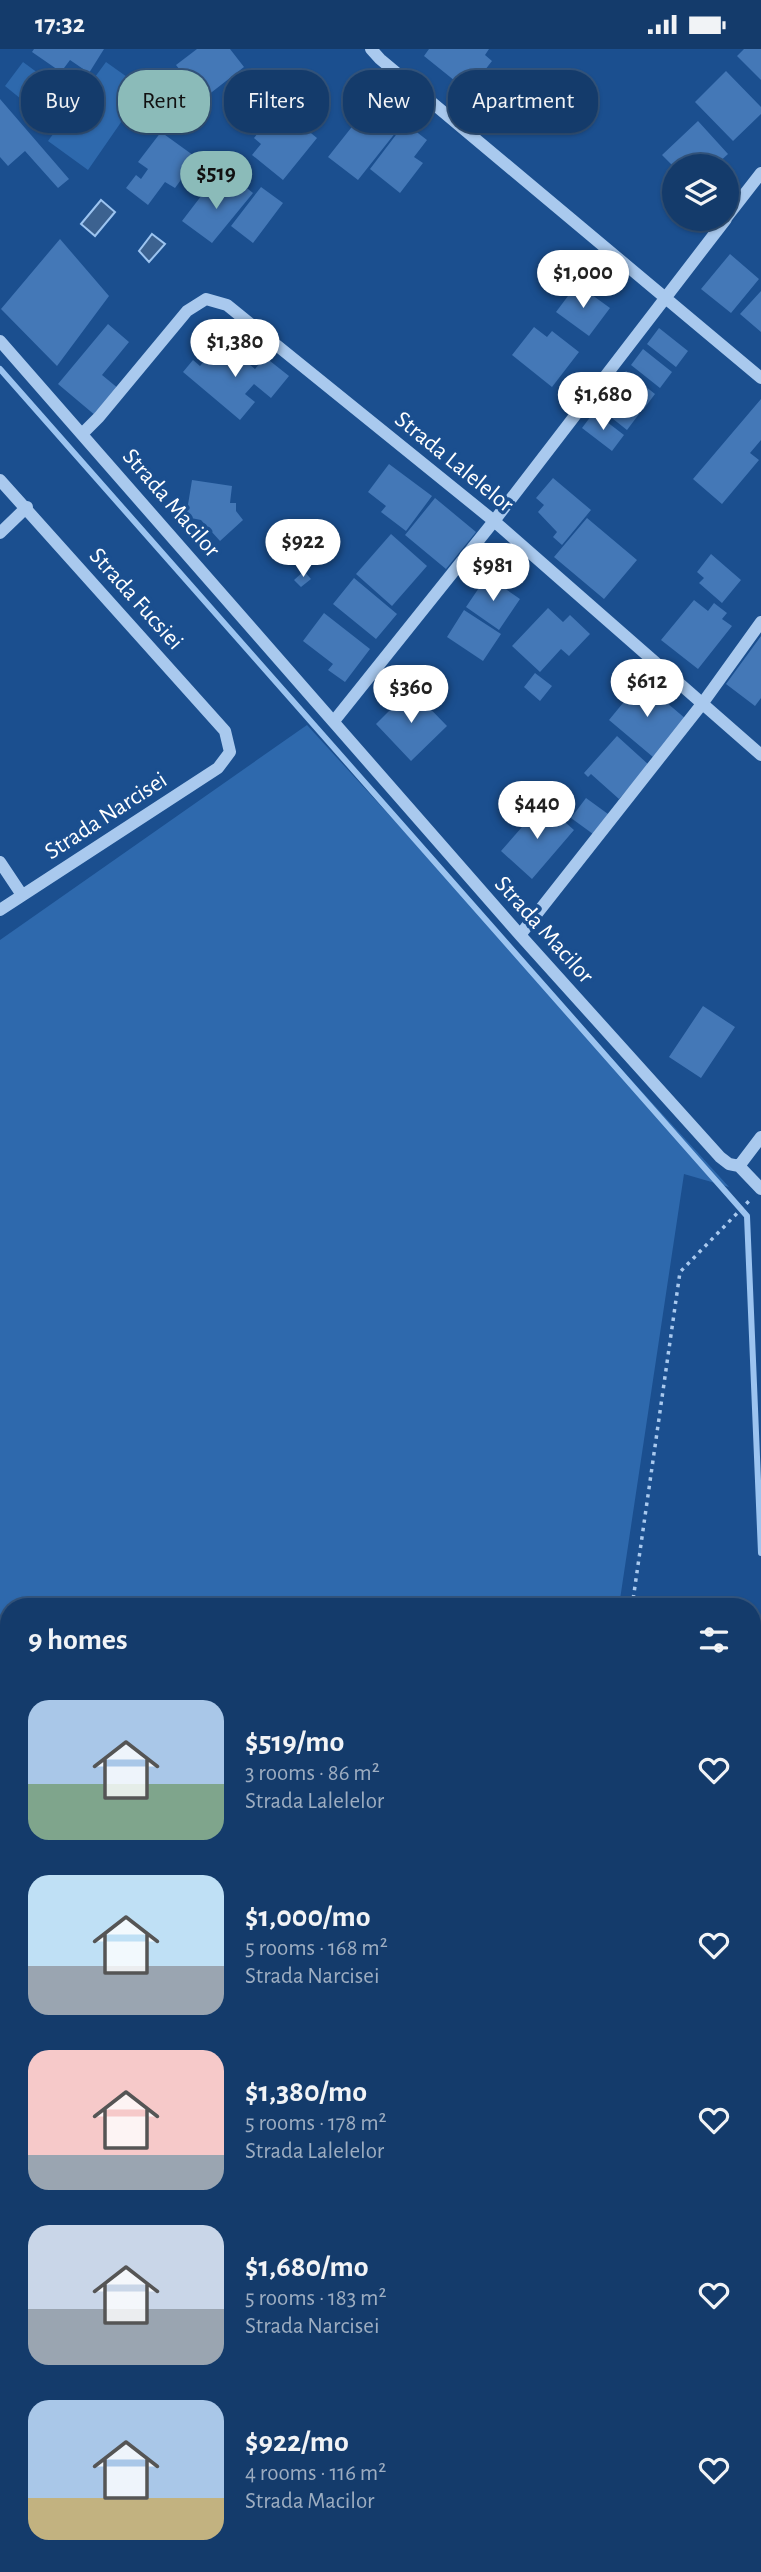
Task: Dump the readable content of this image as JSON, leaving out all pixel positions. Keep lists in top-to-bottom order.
{
  "streets": {
    "street": [
      "Strada Lalelelor",
      "Strada Macilor",
      "Strada Fucsiei",
      "Strada Narcisei"
    ]
  },
  "crossings": [
    ["Strada Lalelelor", "Strada Macilor"],
    ["Strada Fucsiei", "Strada Narcisei"]
  ],
  "page": {
    "status": "17:32",
    "chip": [
      "Buy",
      "Rent",
      "Filters",
      "New",
      "Apartment"
    ],
    "price": [
      "$519",
      "$1,000",
      "$1,380",
      "$1,680",
      "$922",
      "$981",
      "$612",
      "$360",
      "$440"
    ],
    "heading": "9 homes",
    "list": [
      {
        "name": "$519/mo",
        "note": "3 rooms · 86 m² · Strada Lalelelor"
      },
      {
        "name": "$1,000/mo",
        "note": "5 rooms · 168 m² · Strada Narcisei"
      },
      {
        "name": "$1,380/mo",
        "note": "5 rooms · 178 m² · Strada Lalelelor"
      },
      {
        "name": "$1,680/mo",
        "note": "5 rooms · 183 m² · Strada Narcisei"
      },
      {
        "name": "$922/mo",
        "note": "4 rooms · 116 m² · Strada Macilor"
      }
    ]
  }
}
